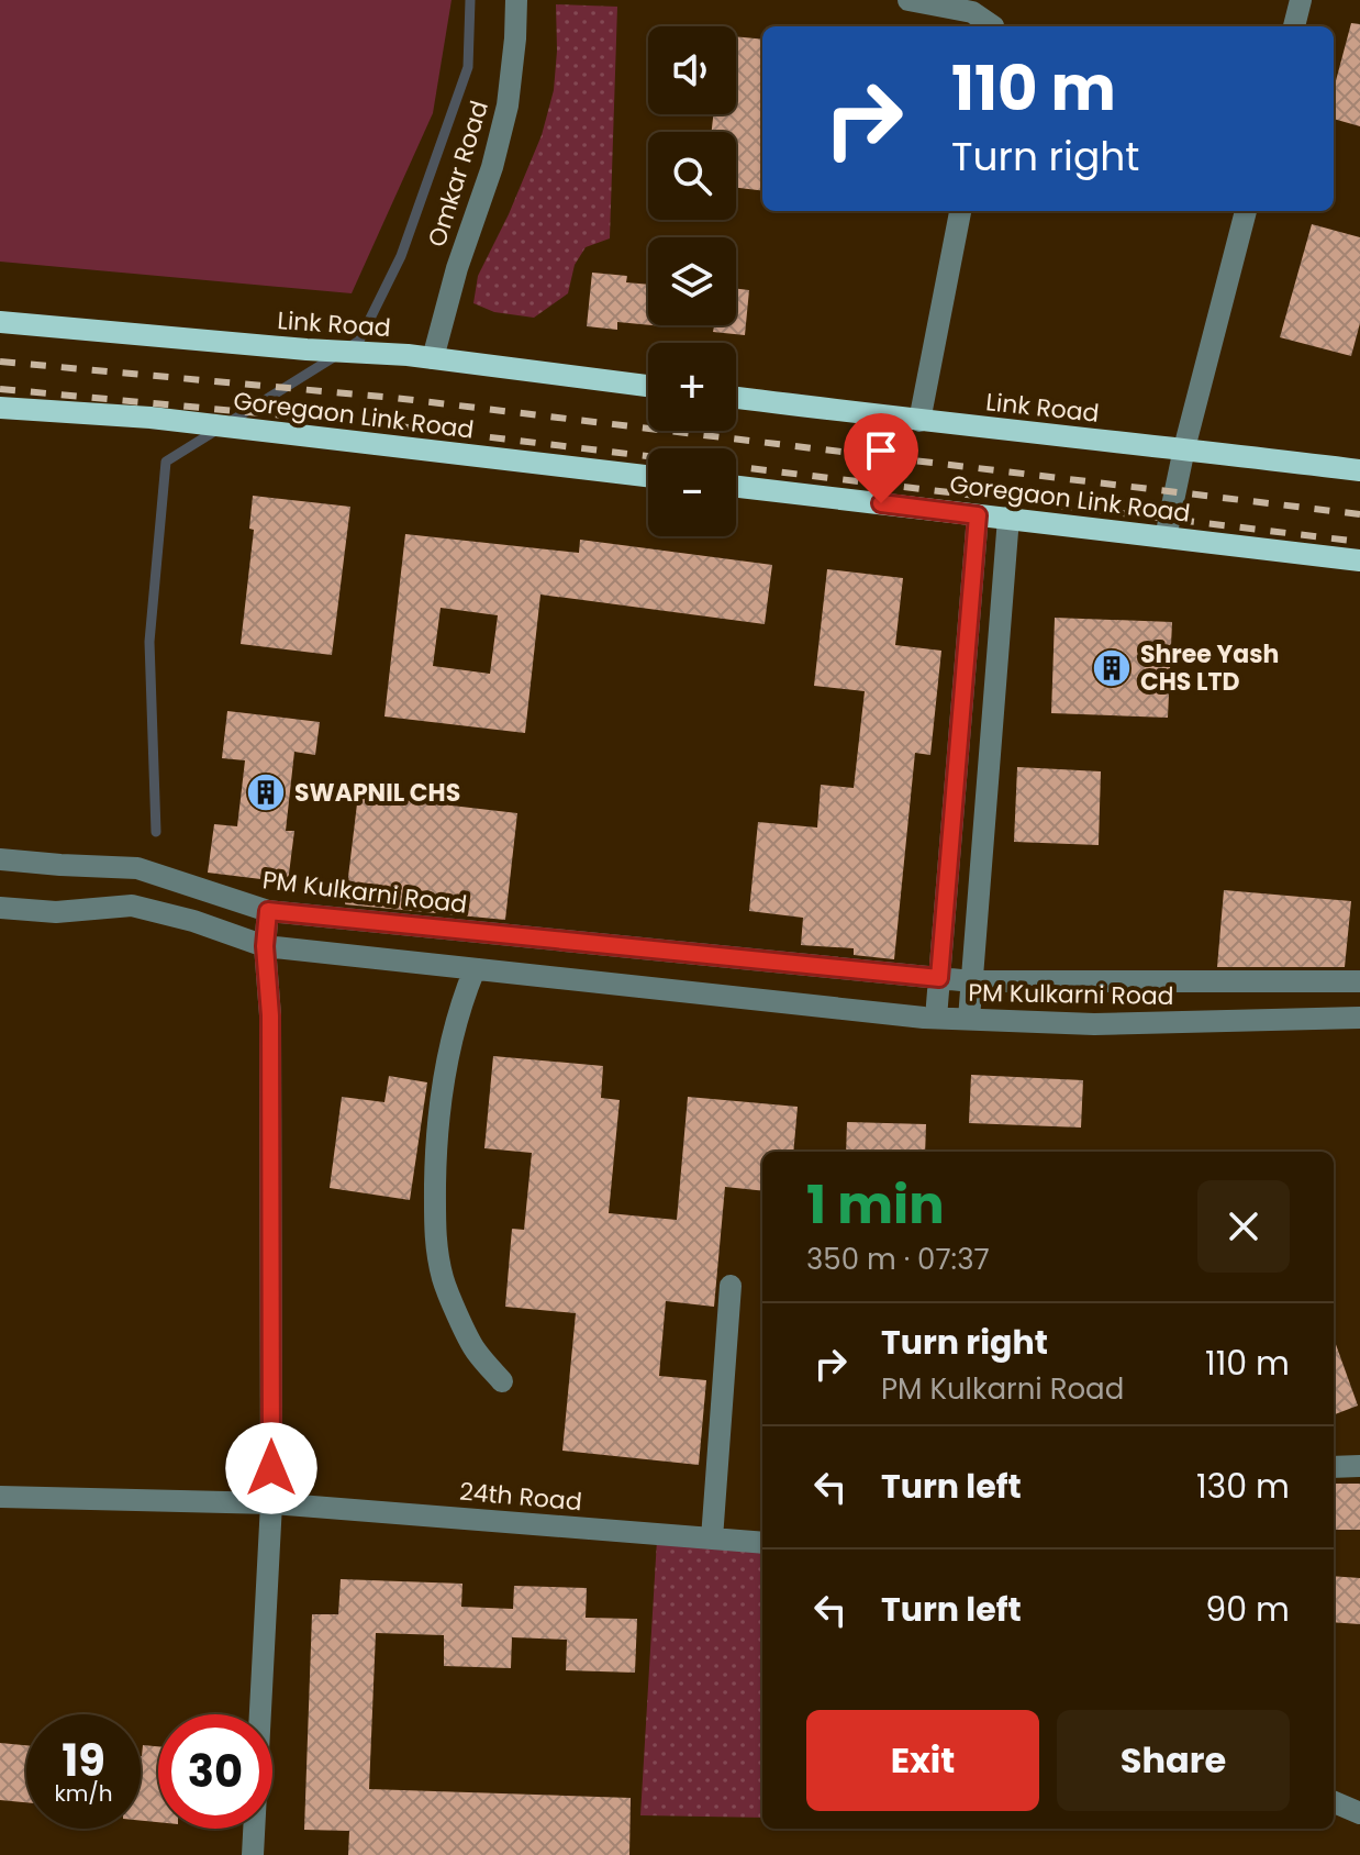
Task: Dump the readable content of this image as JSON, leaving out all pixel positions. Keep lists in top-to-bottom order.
{
  "streets": {
    "main road": ["Link Road", "Goregaon Link Road"],
    "street": ["Omkar Road", "PM Kulkarni Road", "24th Road"]
  },
  "crossings": [
    ["Omkar Road", "Link Road"]
  ],
  "places": {
    "building": ["Shree Yash CHS LTD", "SWAPNIL CHS"]
  },
  "page": {
    "map_buttons": ["+", "−"],
    "turn": ["110 m", "Turn right"],
    "heading": ["1 min", "350 m · 07:37"],
    "list": [
      {
        "name": "Turn right",
        "note": "PM Kulkarni Road",
        "value": "110 m"
      },
      {
        "name": "Turn left",
        "value": "130 m"
      },
      {
        "name": "Turn left",
        "value": "90 m"
      }
    ],
    "buttons": ["Exit", "Share"],
    "speed": "19 km/h",
    "limit": "30"
  }
}
